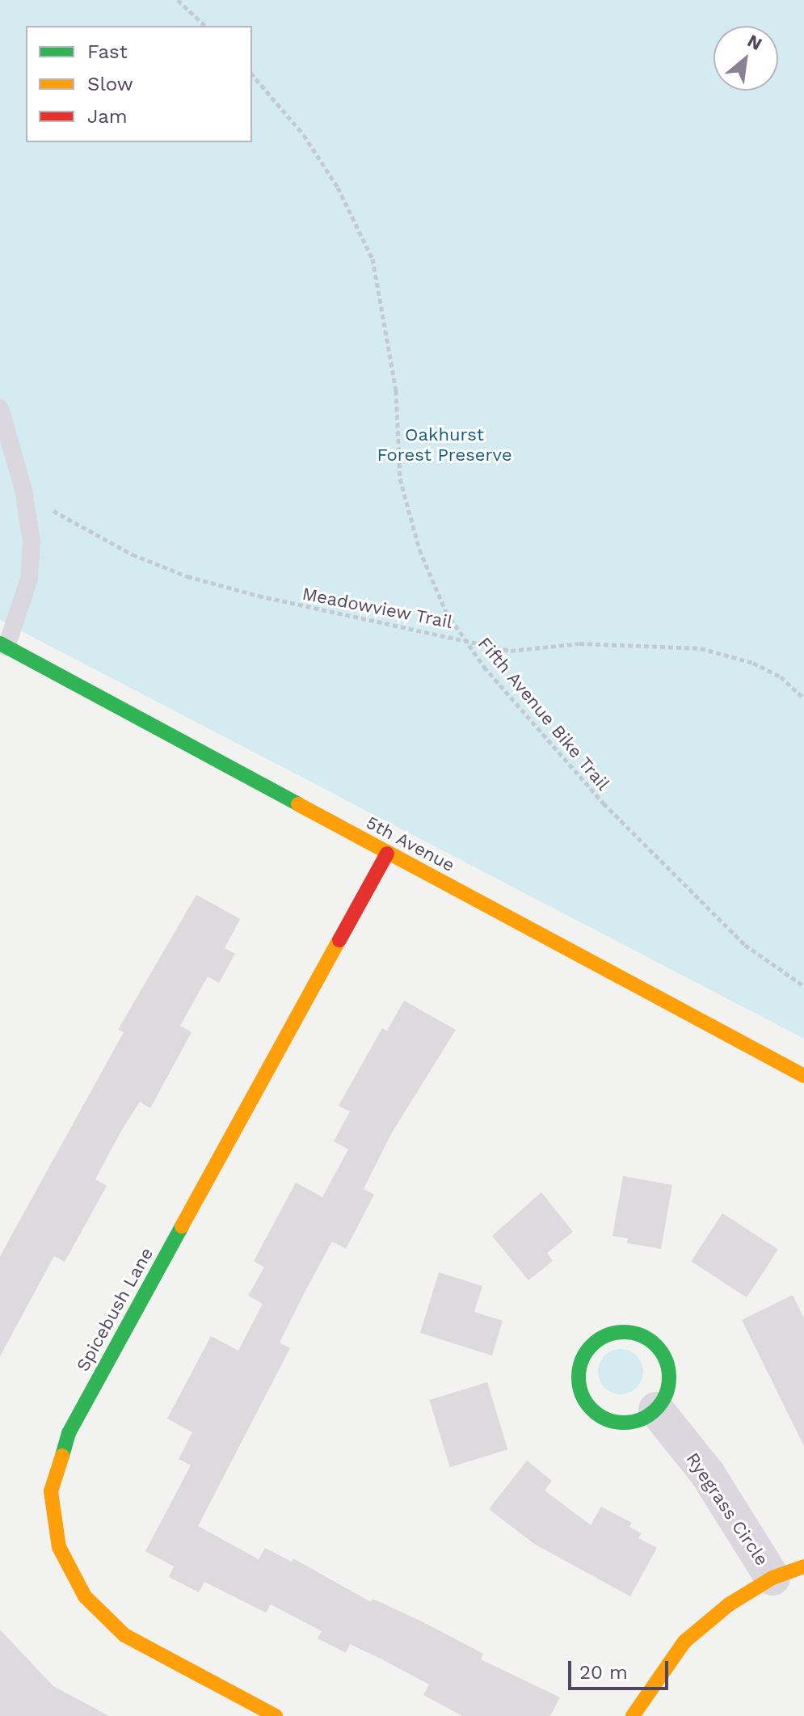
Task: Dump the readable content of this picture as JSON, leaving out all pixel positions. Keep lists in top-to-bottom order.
{
  "streets": {
    "street": ["5th Avenue", "Spicebush Lane", "Ryegrass Circle"],
    "path": ["Meadowview Trail", "Fifth Avenue Bike Trail"]
  },
  "crossings": [
    ["Meadowview Trail", "Fifth Avenue Bike Trail"],
    ["5th Avenue", "Spicebush Lane"]
  ],
  "parks": ["Oakhurst Forest Preserve"],
  "legend": ["Fast", "Slow", "Jam"],
  "scale_bar": "20 m",
  "north": "top right"
}
